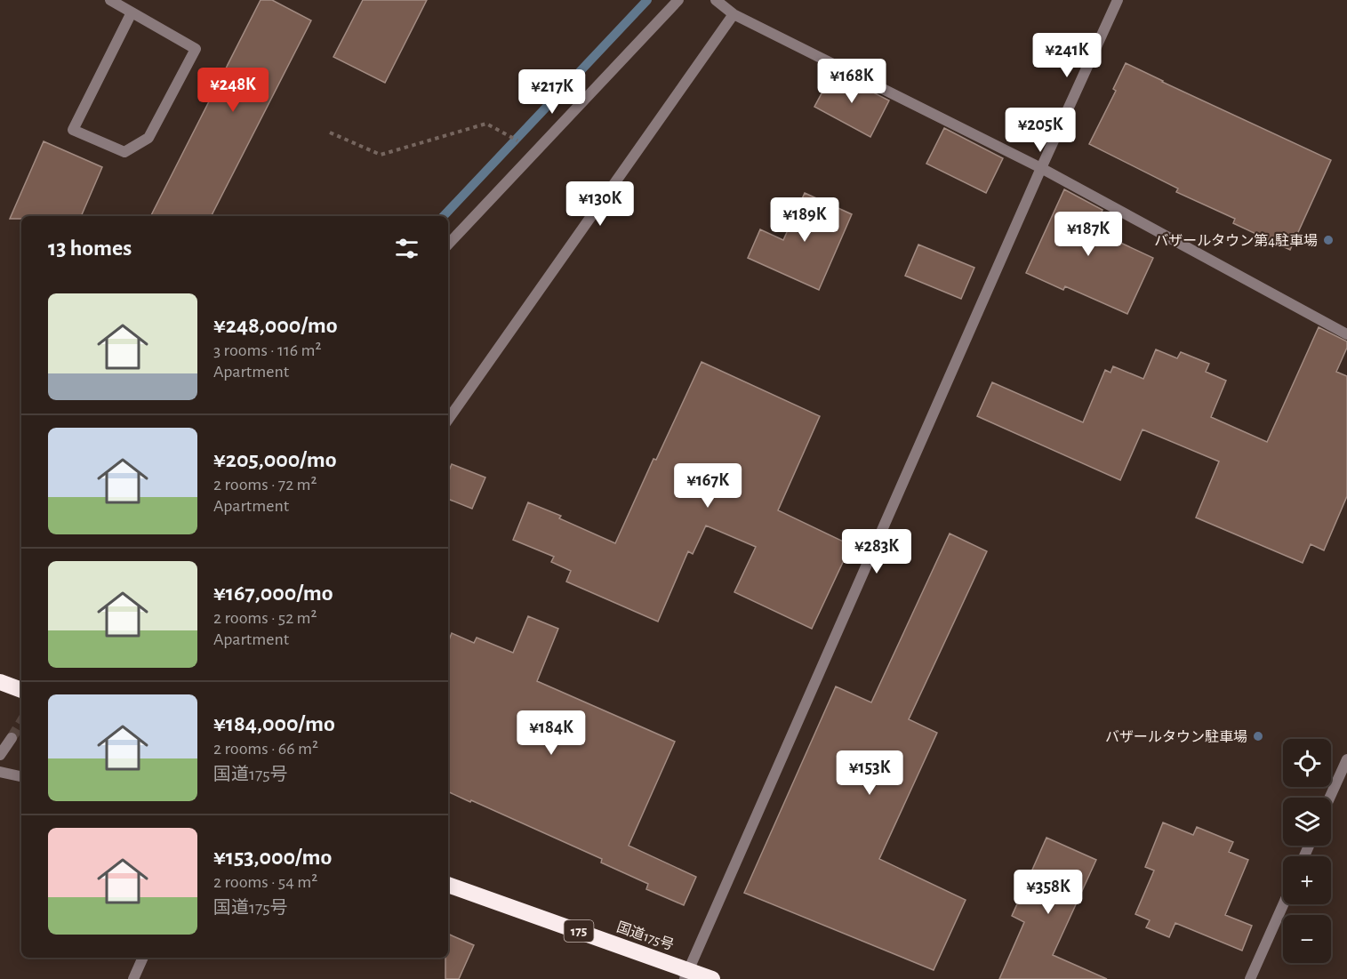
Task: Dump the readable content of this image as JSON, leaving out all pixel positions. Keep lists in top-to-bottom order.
{
  "streets": {
    "highway": ["175", "国道175号"]
  },
  "places": ["バザールタウン第4駐車場", "バザールタウン駐車場"],
  "page": {
    "price": [
      "¥241K",
      "¥168K",
      "¥248K",
      "¥217K",
      "¥205K",
      "¥130K",
      "¥189K",
      "¥187K",
      "¥167K",
      "¥283K",
      "¥184K",
      "¥153K",
      "¥358K"
    ],
    "heading": "13 homes",
    "list": [
      {
        "name": "¥248,000/mo",
        "note": "3 rooms · 116 m² · Apartment"
      },
      {
        "name": "¥205,000/mo",
        "note": "2 rooms · 72 m² · Apartment"
      },
      {
        "name": "¥167,000/mo",
        "note": "2 rooms · 52 m² · Apartment"
      },
      {
        "name": "¥184,000/mo",
        "note": "2 rooms · 66 m² · 国道175号"
      },
      {
        "name": "¥153,000/mo",
        "note": "2 rooms · 54 m² · 国道175号"
      }
    ],
    "map_buttons": ["+", "−"]
  }
}
